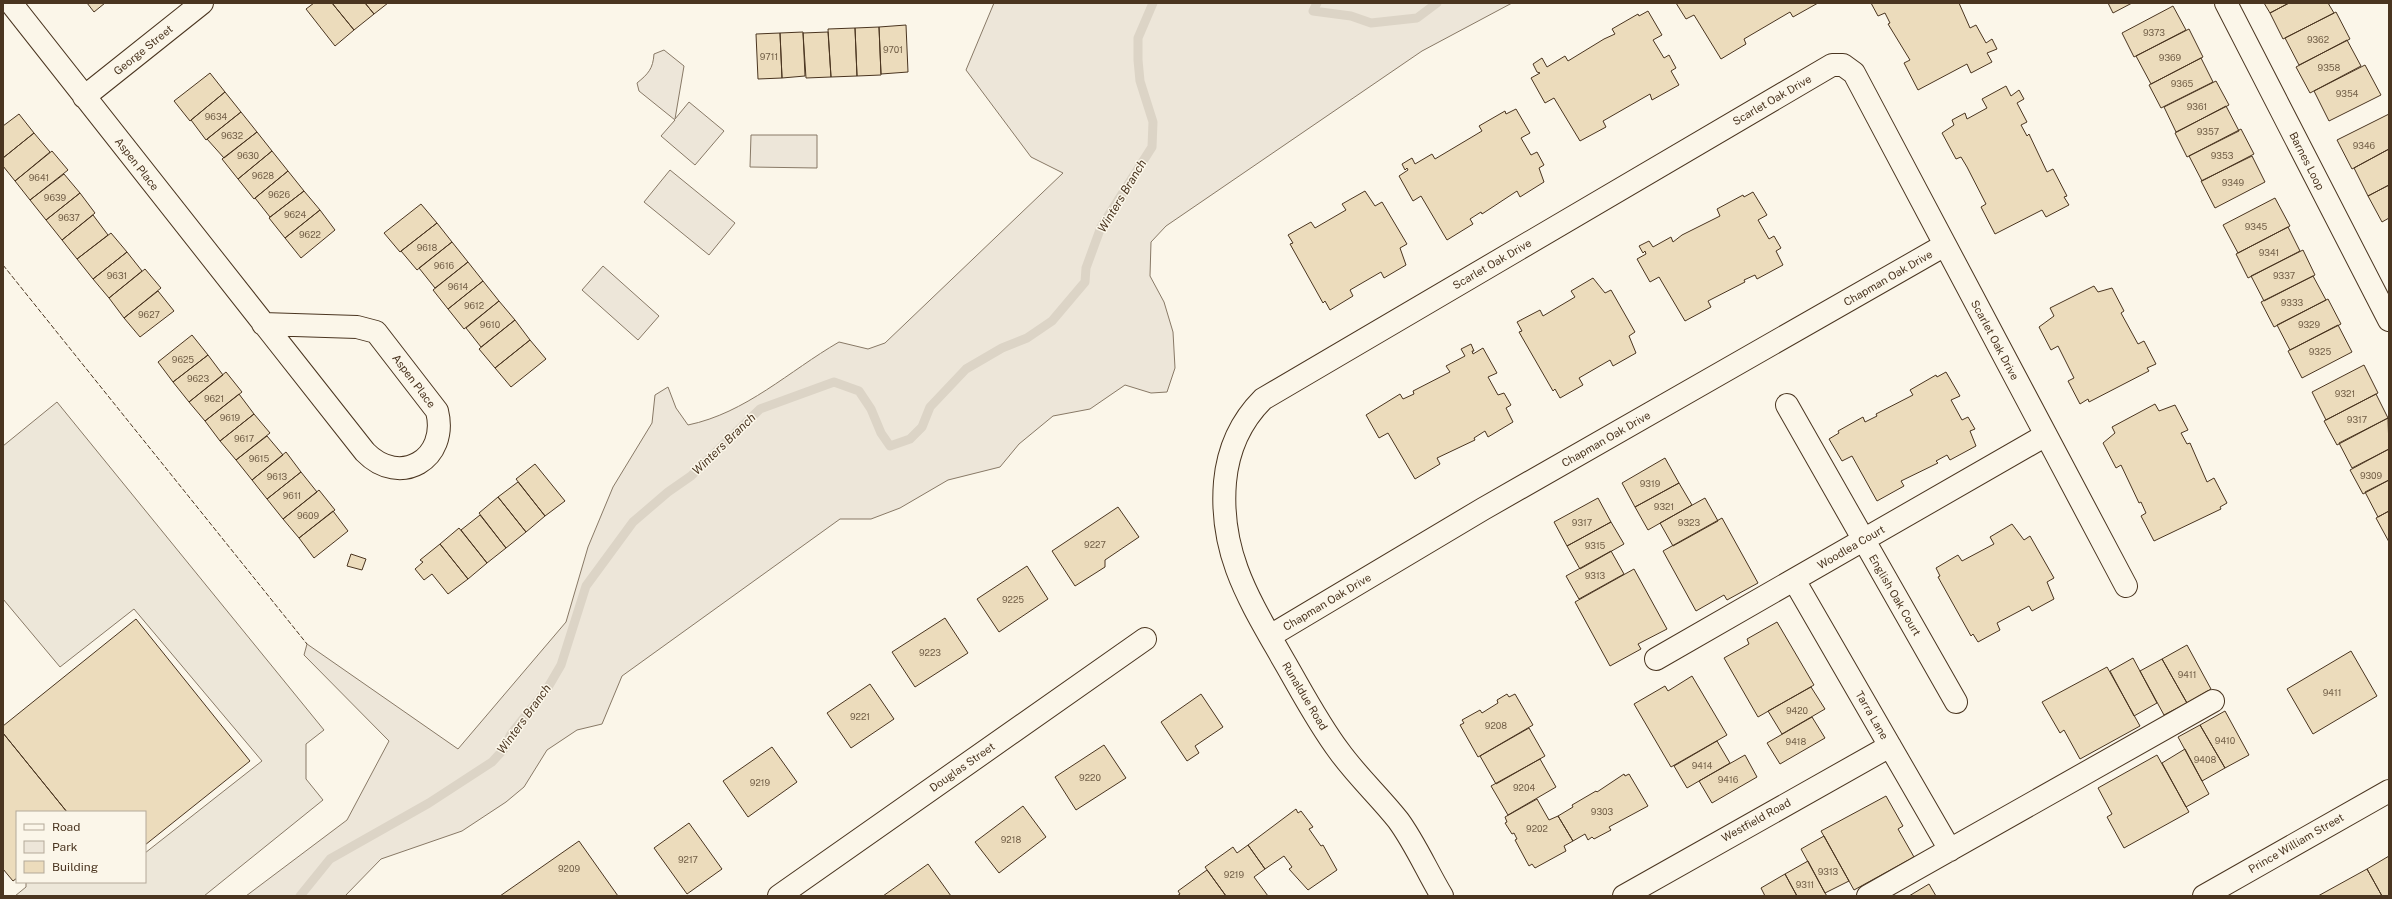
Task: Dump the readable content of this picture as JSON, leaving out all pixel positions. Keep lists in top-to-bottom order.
{
  "streets": {
    "street": [
      "George Street",
      "Scarlet Oak Drive",
      "Barnes Loop",
      "Aspen Place",
      "Chapman Oak Drive",
      "Woodlea Court",
      "English Oak Court",
      "Runaldue Road",
      "Tarra Lane",
      "Douglas Street",
      "Westfield Road",
      "Prince William Street"
    ]
  },
  "crossings": [
    ["George Street", "Aspen Place"],
    ["Scarlet Oak Drive", "Chapman Oak Drive"],
    ["Scarlet Oak Drive", "Woodlea Court"],
    ["Scarlet Oak Drive", "Runaldue Road"],
    ["Chapman Oak Drive", "Runaldue Road"],
    ["Woodlea Court", "English Oak Court"],
    ["Woodlea Court", "Tarra Lane"],
    ["Tarra Lane", "Westfield Road"]
  ],
  "water": ["Winters Branch"],
  "house_numbers": [
    "9373",
    "9362",
    "9701",
    "9711",
    "9369",
    "9358",
    "9365",
    "9354",
    "9361",
    "9634",
    "9357",
    "9632",
    "9346",
    "9630",
    "9353",
    "9628",
    "9641",
    "9349",
    "9626",
    "9639",
    "9624",
    "9637",
    "9345",
    "9622",
    "9618",
    "9341",
    "9616",
    "9631",
    "9337",
    "9614",
    "9333",
    "9612",
    "9627",
    "9610",
    "9329",
    "9325",
    "9625",
    "9623",
    "9321",
    "9621",
    "9619",
    "9317",
    "9617",
    "9615",
    "9309",
    "9613",
    "9319",
    "9611",
    "9321",
    "9609",
    "9317",
    "9323",
    "9227",
    "9315",
    "9313",
    "9225",
    "9223",
    "9411",
    "9411",
    "9420",
    "9221",
    "9208",
    "9410",
    "9418",
    "9408",
    "9414",
    "9220",
    "9416",
    "9219",
    "9204",
    "9303",
    "9202",
    "9218",
    "9217",
    "9209",
    "9313",
    "9219",
    "9311"
  ],
  "legend": ["Road", "Park", "Building"]
}
